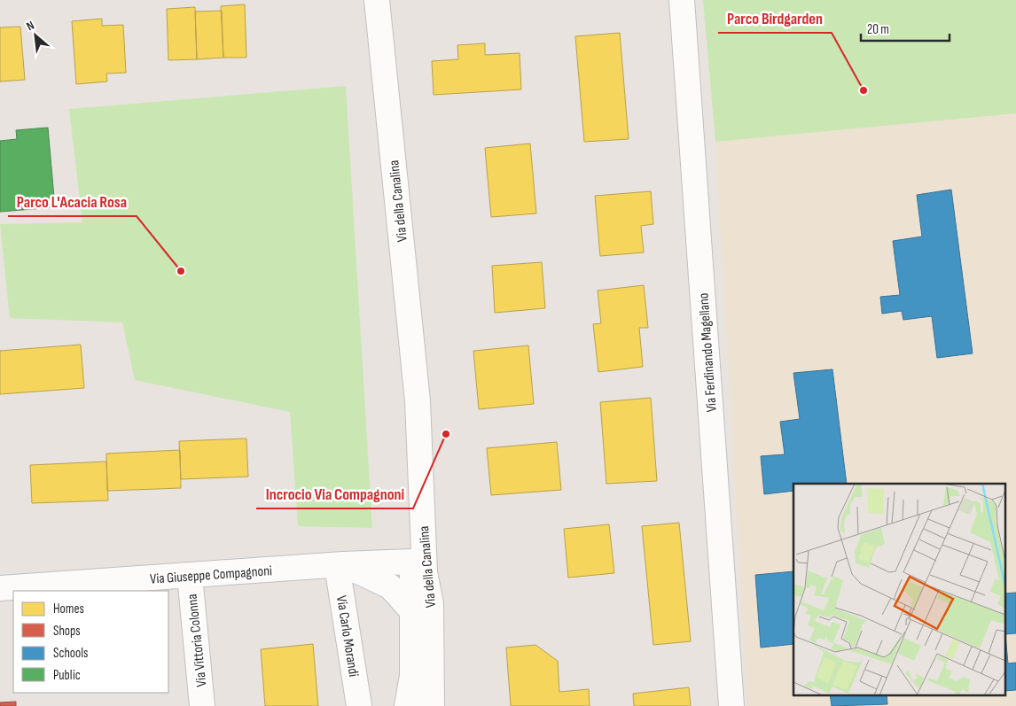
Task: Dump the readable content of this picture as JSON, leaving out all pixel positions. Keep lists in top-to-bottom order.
{
  "streets": {
    "street": [
      "Via della Canalina",
      "Via Ferdinando Magellano",
      "Via Giuseppe Compagnoni",
      "Via Carlo Morandi",
      "Via Vittoria Colonna"
    ]
  },
  "crossings": [
    ["Via della Canalina", "Via Giuseppe Compagnoni"],
    ["Via Giuseppe Compagnoni", "Via Carlo Morandi"],
    ["Via Giuseppe Compagnoni", "Via Vittoria Colonna"]
  ],
  "places": ["Parco Birdgarden", "Parco L'Acacia Rosa", "Incrocio Via Compagnoni"],
  "legend": [
    "Homes",
    "Shops",
    "Schools",
    "Public"
  ],
  "scale_bar": "20 m",
  "north": "top left"
}
